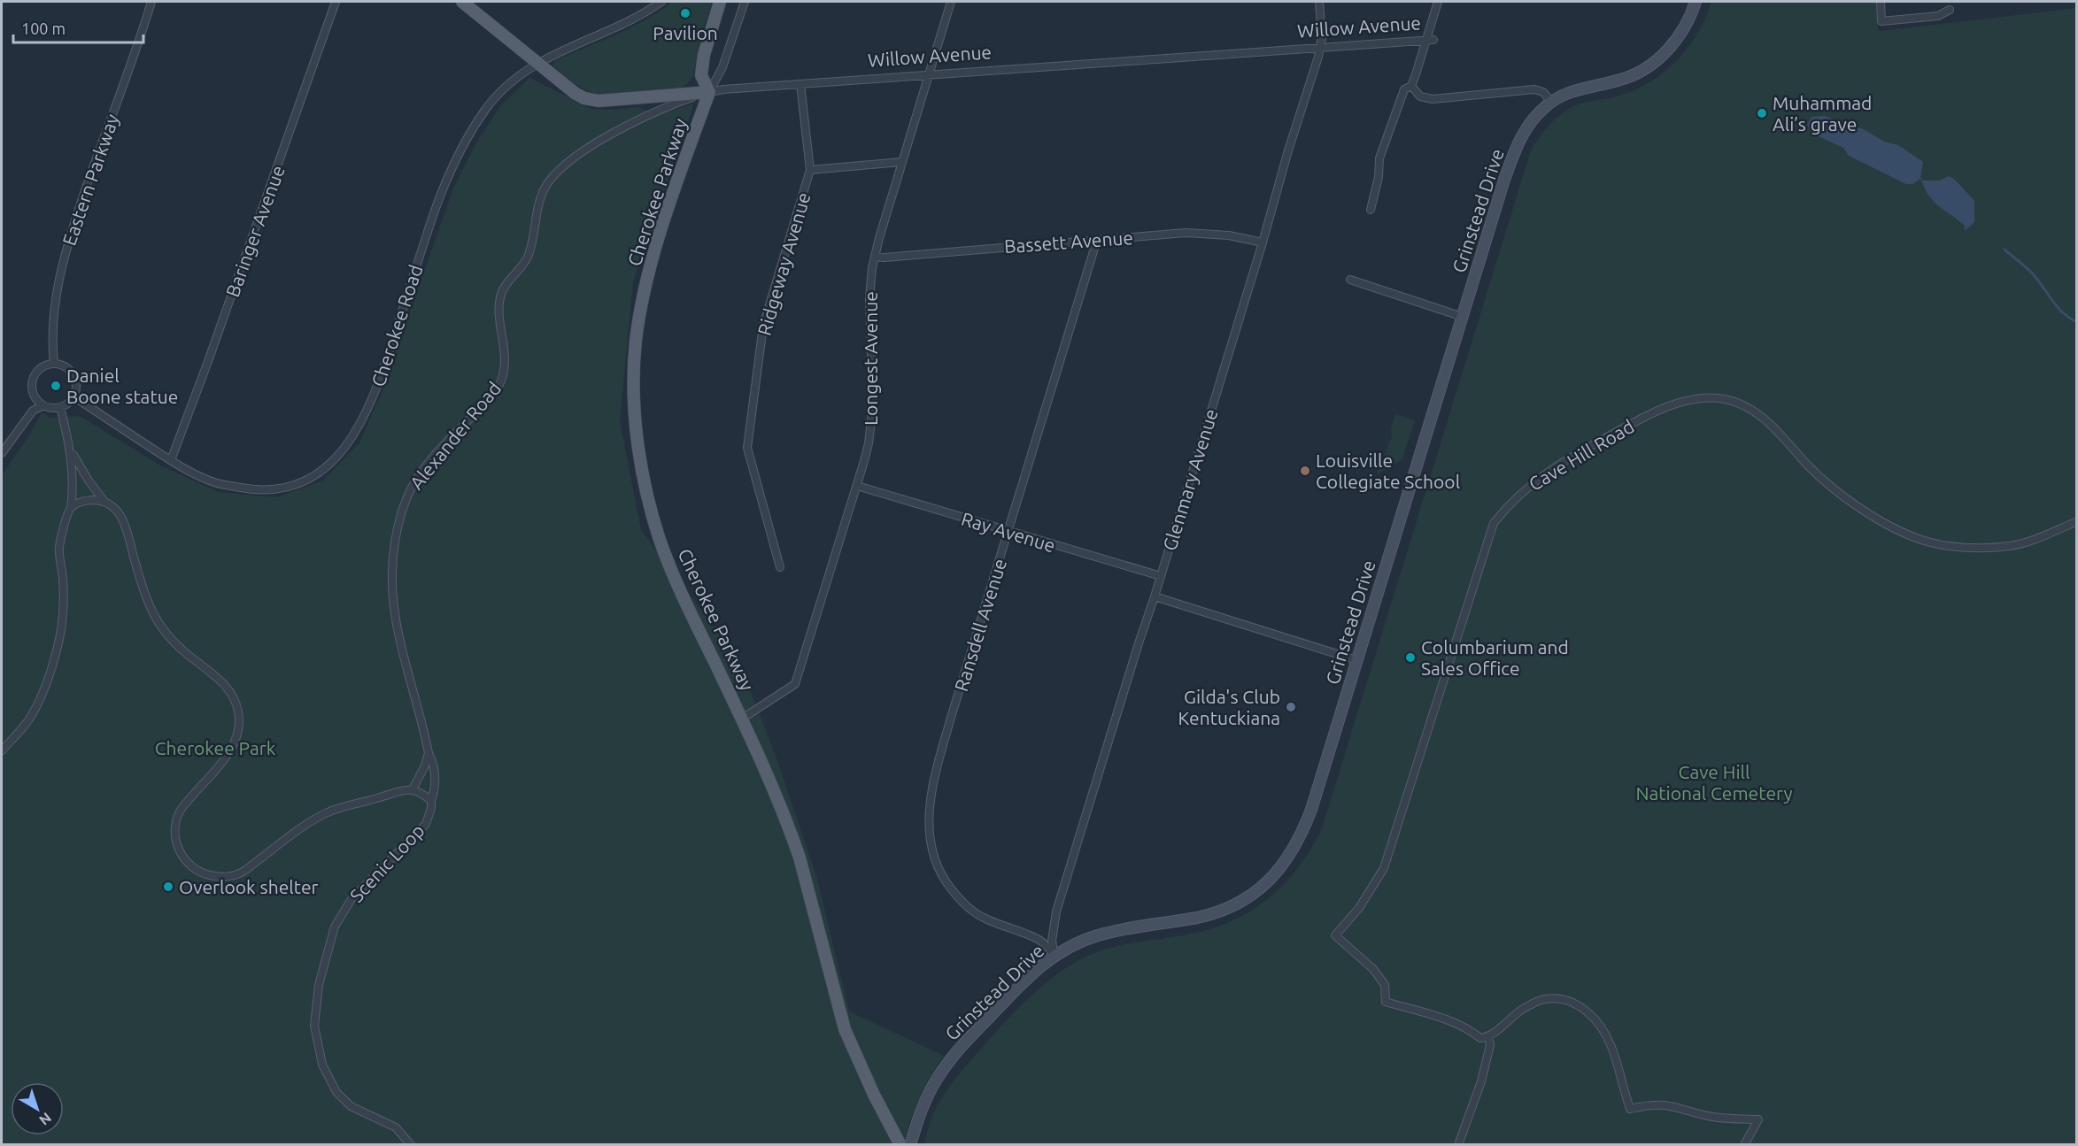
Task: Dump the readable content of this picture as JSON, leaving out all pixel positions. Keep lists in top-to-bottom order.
{
  "streets": {
    "main road": ["Willow Avenue", "Cherokee Parkway", "Grinstead Drive"],
    "street": [
      "Eastern Parkway",
      "Baringer Avenue",
      "Bassett Avenue",
      "Ridgeway Avenue",
      "Cherokee Road",
      "Longest Avenue",
      "Alexander Road",
      "Cave Hill Road",
      "Glenmary Avenue",
      "Ray Avenue",
      "Ransdell Avenue",
      "Scenic Loop"
    ]
  },
  "crossings": [
    ["Willow Avenue", "Cherokee Parkway"],
    ["Willow Avenue", "Ridgeway Avenue"],
    ["Willow Avenue", "Cherokee Road"],
    ["Willow Avenue", "Longest Avenue"],
    ["Willow Avenue", "Alexander Road"],
    ["Willow Avenue", "Glenmary Avenue"],
    ["Eastern Parkway", "Cherokee Road"],
    ["Cherokee Parkway", "Longest Avenue"],
    ["Cherokee Parkway", "Alexander Road"],
    ["Grinstead Drive", "Glenmary Avenue"],
    ["Grinstead Drive", "Ransdell Avenue"],
    ["Baringer Avenue", "Cherokee Road"],
    ["Bassett Avenue", "Longest Avenue"],
    ["Bassett Avenue", "Glenmary Avenue"],
    ["Bassett Avenue", "Ransdell Avenue"],
    ["Longest Avenue", "Ray Avenue"],
    ["Alexander Road", "Scenic Loop"],
    ["Glenmary Avenue", "Ray Avenue"],
    ["Glenmary Avenue", "Ransdell Avenue"],
    ["Ray Avenue", "Ransdell Avenue"]
  ],
  "parks": ["Cherokee Park", "Cave Hill National Cemetery"],
  "places": [
    "Pavilion",
    "Muhammad Ali’s grave",
    "Daniel Boone statue",
    "Louisville Collegiate School",
    "Columbarium and Sales Office",
    "Gilda's Club Kentuckiana",
    "Overlook shelter"
  ],
  "scale_bar": "100 m",
  "north": "bottom right"
}
